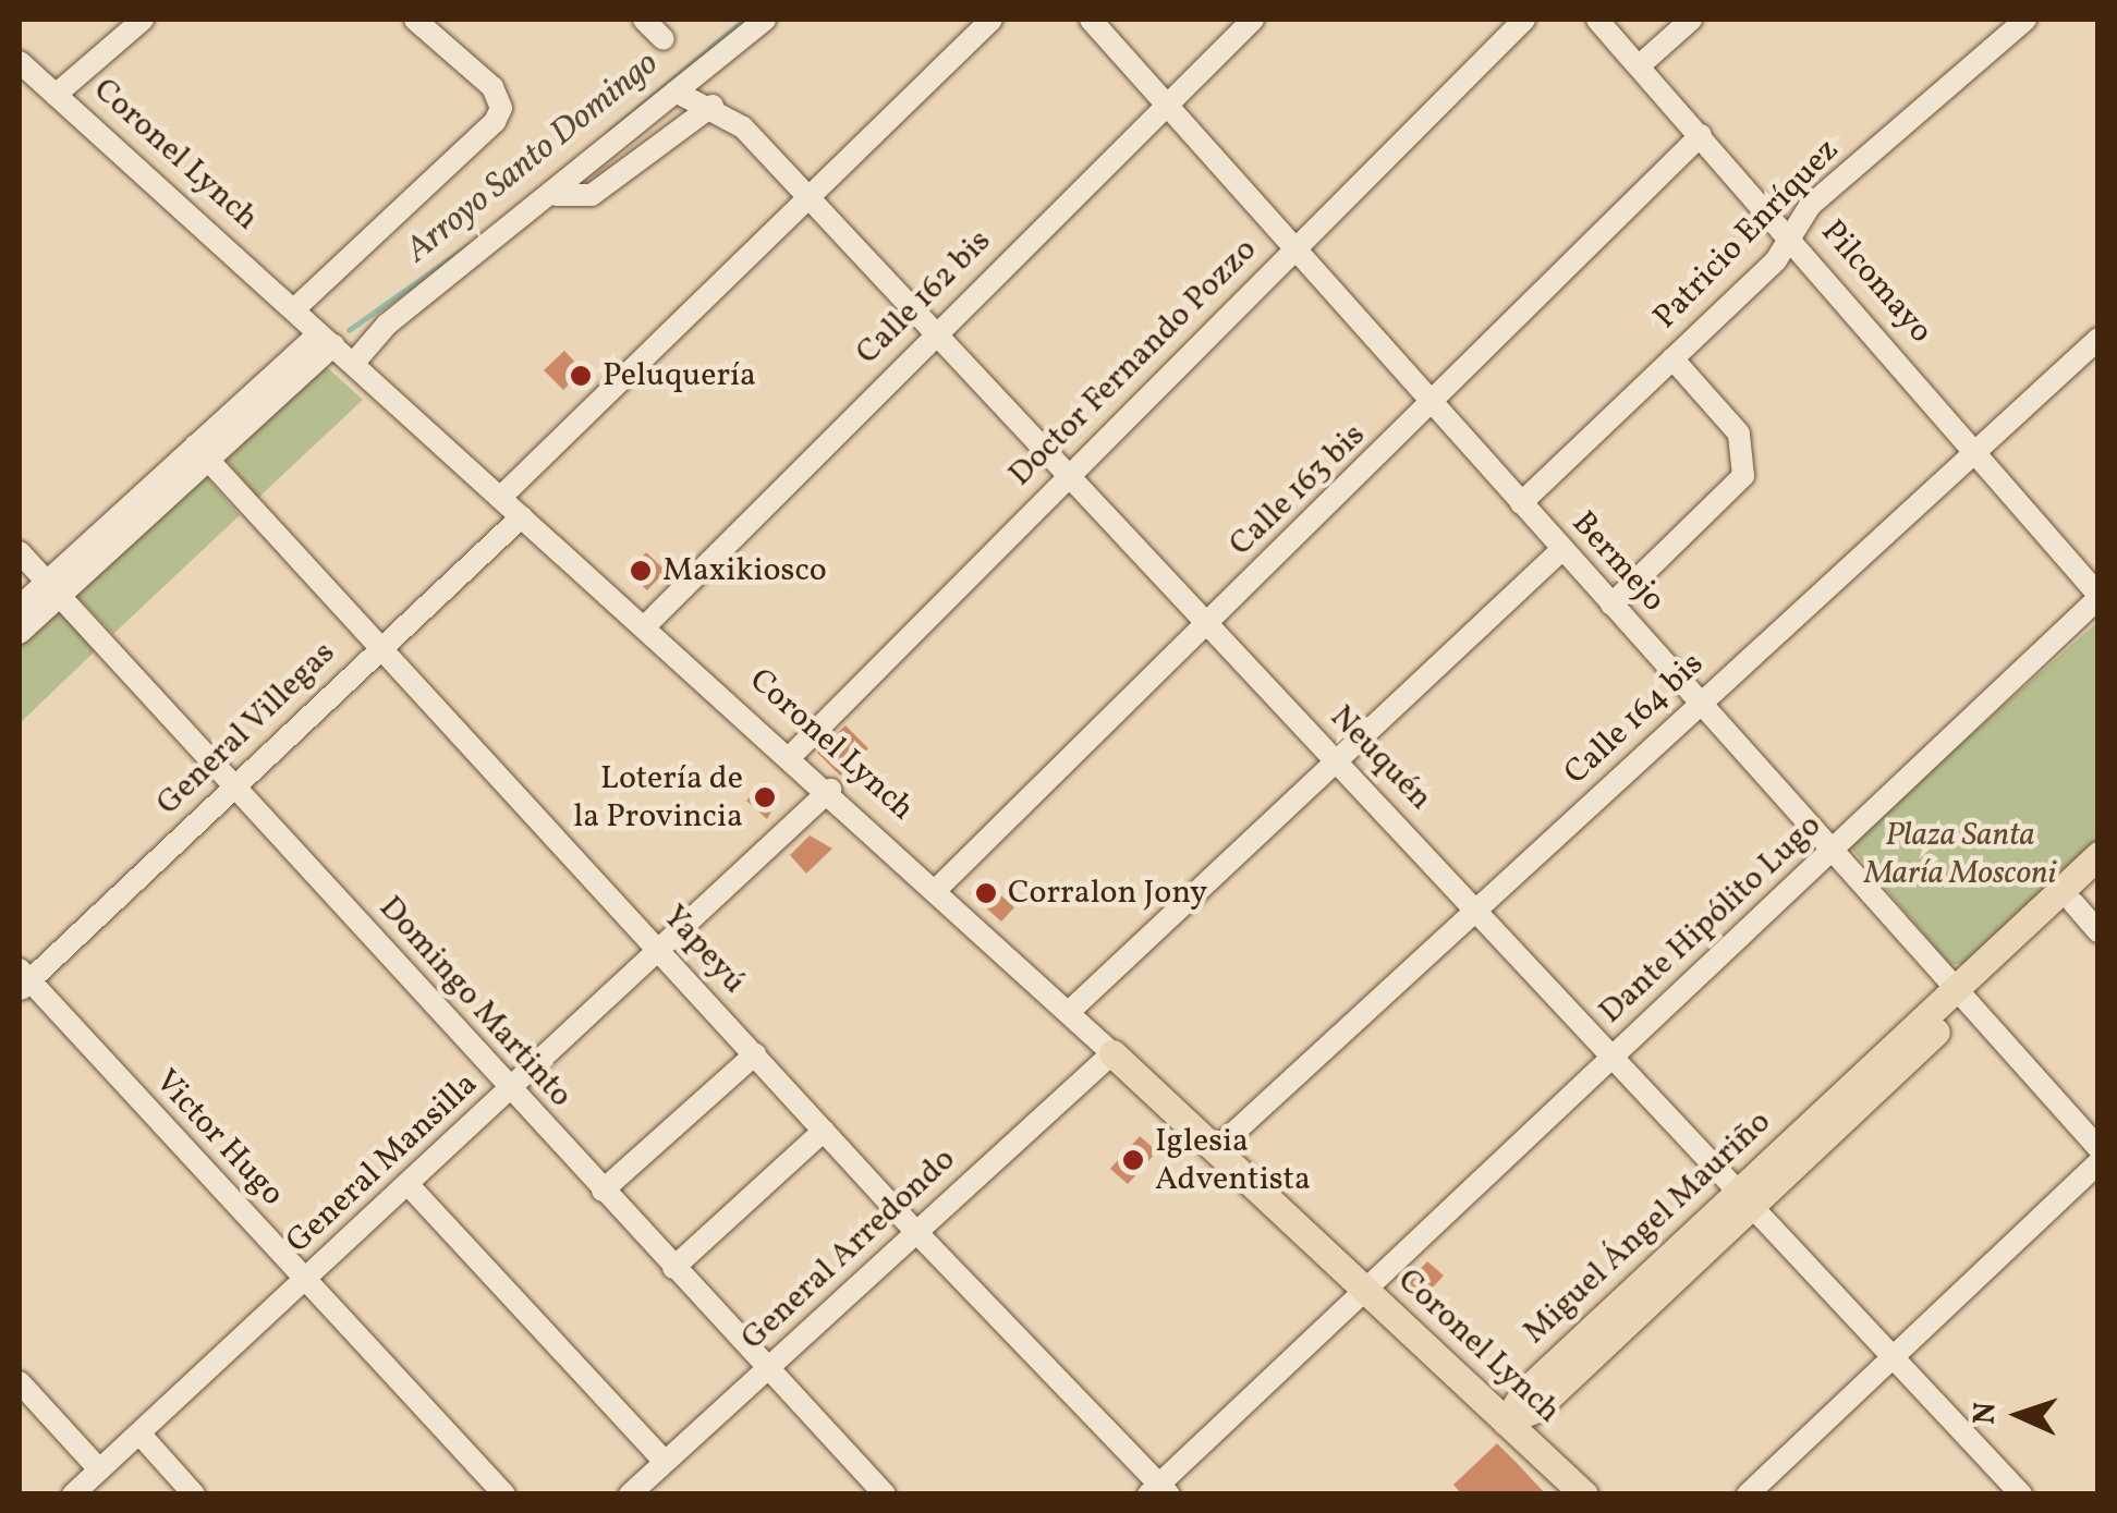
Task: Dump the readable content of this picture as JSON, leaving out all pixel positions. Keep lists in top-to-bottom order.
{
  "streets": {
    "main road": ["Coronel Lynch", "Miguel Ángel Mauriño"],
    "street": [
      "Patricio Enríquez",
      "Pilcomayo",
      "Calle 162 bis",
      "Doctor Fernando Pozzo",
      "Calle 163 bis",
      "Bermejo",
      "Calle 164 bis",
      "General Villegas",
      "Neuquén",
      "Dante Hipólito Lugo",
      "Yapeyú",
      "Domingo Martinto",
      "Victor Hugo",
      "General Mansilla",
      "General Arredondo"
    ]
  },
  "crossings": [
    ["Coronel Lynch", "Calle 162 bis"],
    ["Coronel Lynch", "Doctor Fernando Pozzo"],
    ["Coronel Lynch", "Calle 163 bis"],
    ["Coronel Lynch", "Calle 164 bis"],
    ["Coronel Lynch", "General Villegas"],
    ["Coronel Lynch", "Dante Hipólito Lugo"],
    ["Coronel Lynch", "General Mansilla"],
    ["Coronel Lynch", "Miguel Ángel Mauriño"],
    ["Coronel Lynch", "General Arredondo"],
    ["Patricio Enríquez", "Pilcomayo"],
    ["Patricio Enríquez", "Bermejo"],
    ["Pilcomayo", "Calle 163 bis"],
    ["Pilcomayo", "Calle 164 bis"],
    ["Pilcomayo", "Dante Hipólito Lugo"],
    ["Calle 162 bis", "Bermejo"],
    ["Calle 162 bis", "Neuquén"],
    ["Doctor Fernando Pozzo", "Bermejo"],
    ["Doctor Fernando Pozzo", "Neuquén"],
    ["Calle 163 bis", "Bermejo"],
    ["Calle 163 bis", "Neuquén"],
    ["Bermejo", "Calle 164 bis"],
    ["Bermejo", "Dante Hipólito Lugo"],
    ["Bermejo", "Miguel Ángel Mauriño"],
    ["Calle 164 bis", "Neuquén"],
    ["General Villegas", "Yapeyú"],
    ["General Villegas", "Domingo Martinto"],
    ["General Villegas", "Victor Hugo"],
    ["Neuquén", "Dante Hipólito Lugo"],
    ["Neuquén", "Miguel Ángel Mauriño"],
    ["Dante Hipólito Lugo", "Yapeyú"],
    ["Yapeyú", "General Mansilla"],
    ["Yapeyú", "General Arredondo"],
    ["Domingo Martinto", "General Mansilla"],
    ["Domingo Martinto", "General Arredondo"],
    ["Victor Hugo", "General Mansilla"]
  ],
  "water": ["Arroyo Santo Domingo"],
  "parks": ["Plaza Santa María Mosconi"],
  "places": [
    "Peluquería",
    "Maxikiosco",
    "Lotería de la Provincia",
    "Corralon Jony",
    "Iglesia Adventista"
  ],
  "north": "left"
}
